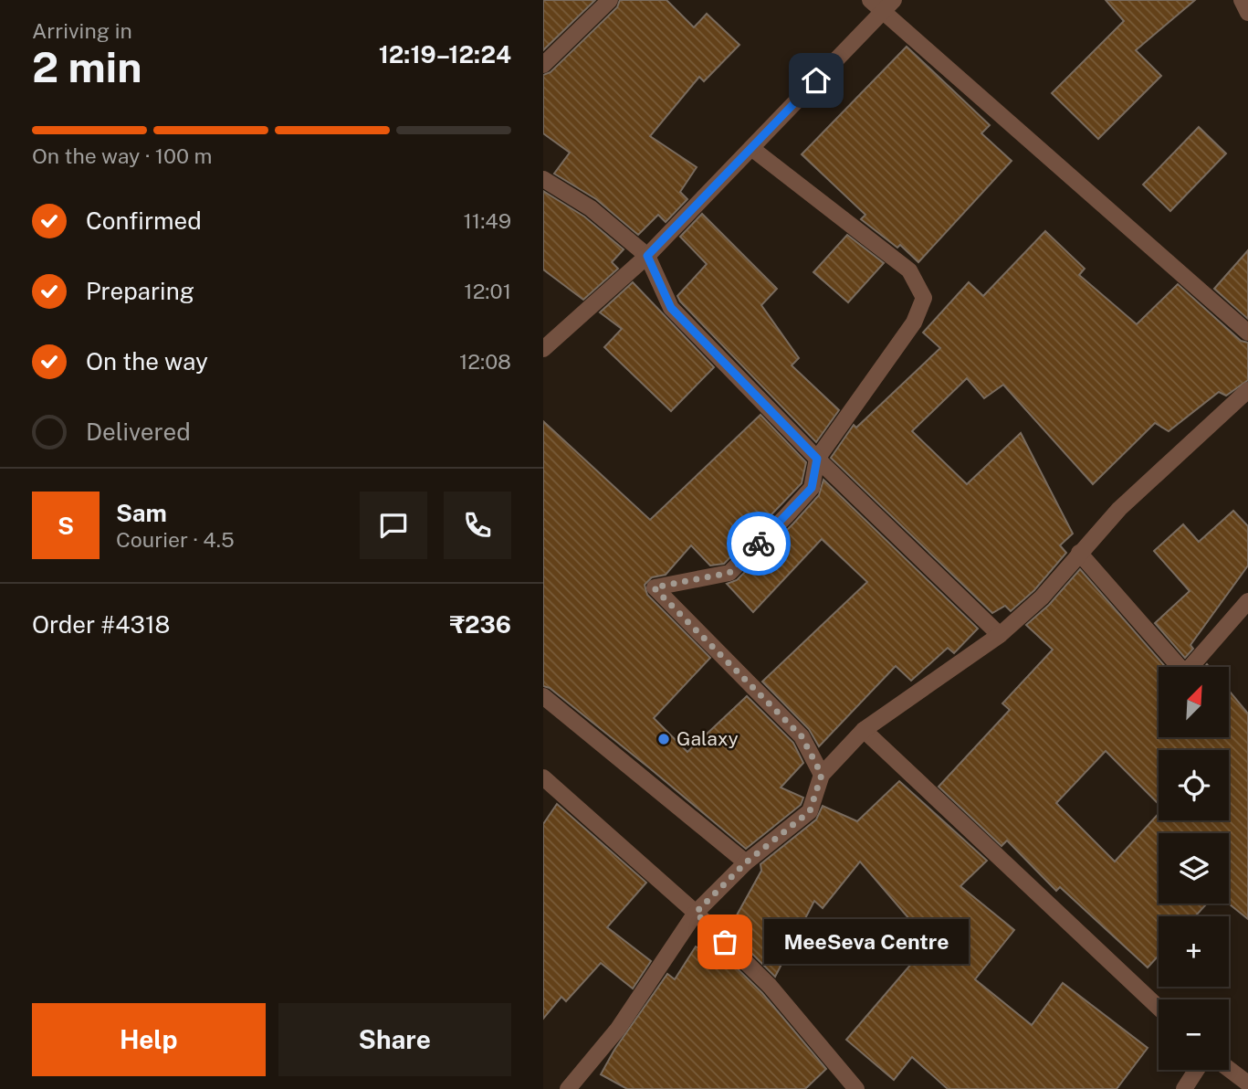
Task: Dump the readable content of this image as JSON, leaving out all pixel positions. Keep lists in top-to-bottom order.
{
  "places": ["Galaxy", "MeeSeva Centre"],
  "north": "top right",
  "page": {
    "heading": ["2 min", "Arriving in", "12:19–12:24"],
    "panel": [
      "Sam",
      "Courier · 4.5",
      "Order #4318",
      "₹236"
    ],
    "bar": "On the way · 100 m",
    "list": [
      ["Confirmed", "11:49"],
      ["Preparing", "12:01"],
      ["On the way", "12:08"],
      "Delivered"
    ],
    "round": "S",
    "map_buttons": ["+", "−"],
    "bubble": "MeeSeva Centre",
    "buttons": ["Help", "Share"]
  }
}
